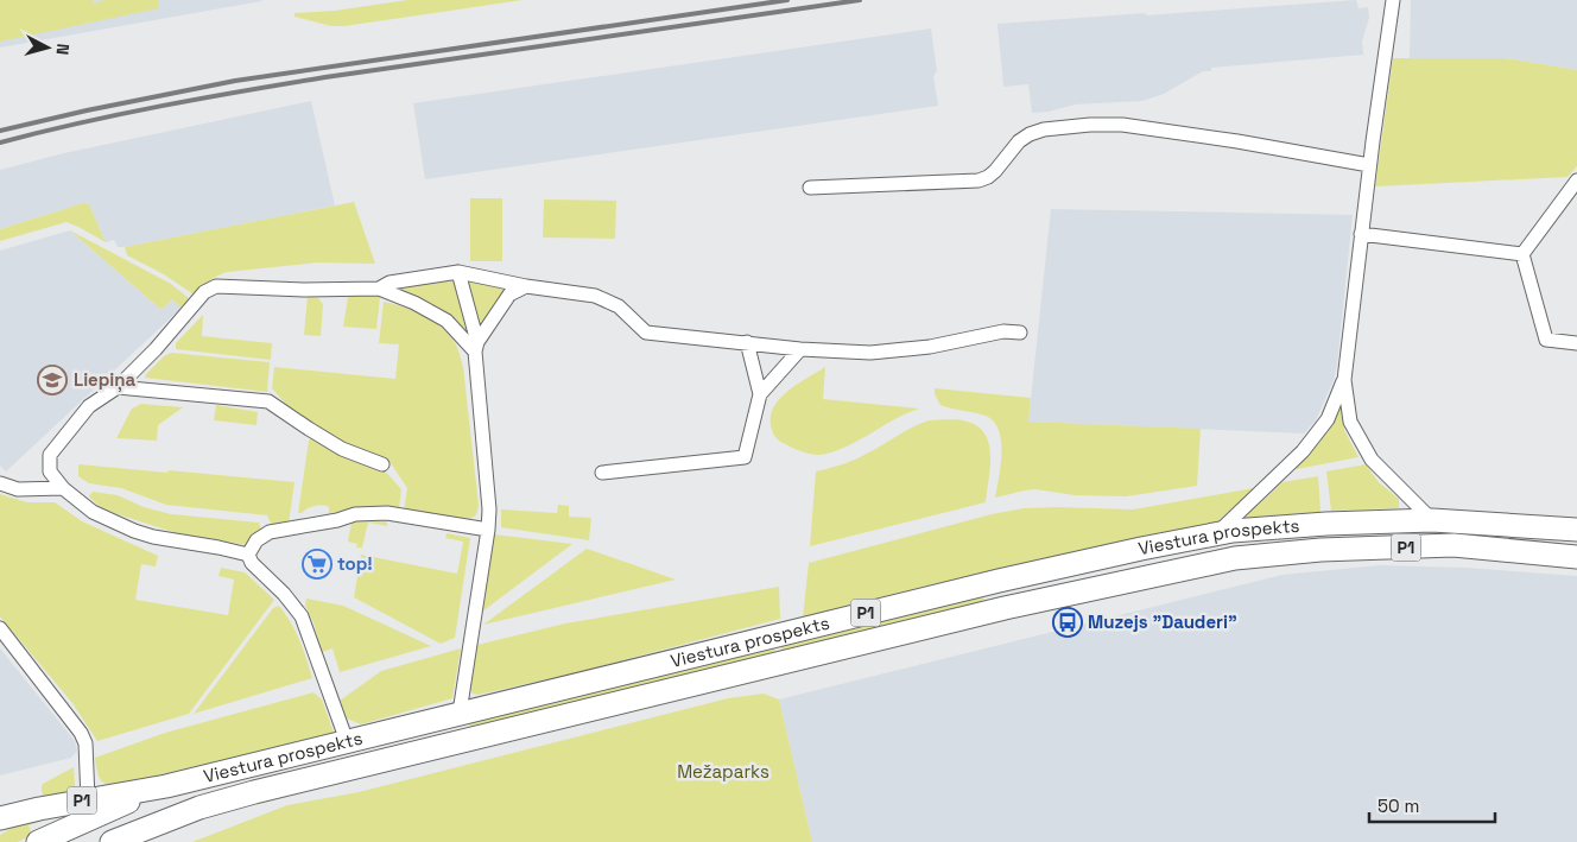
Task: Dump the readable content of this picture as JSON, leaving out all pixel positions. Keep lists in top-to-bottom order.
{
  "streets": {
    "main road": ["Viestura prospekts", "P1"]
  },
  "parks": ["Mežaparks"],
  "places": {
    "school or university": ["Liepiņa"],
    "supermarket": ["top!"],
    "bus stop": ["Muzejs \"Dauderi\""]
  },
  "scale_bar": "50 m",
  "north": "right"
}
